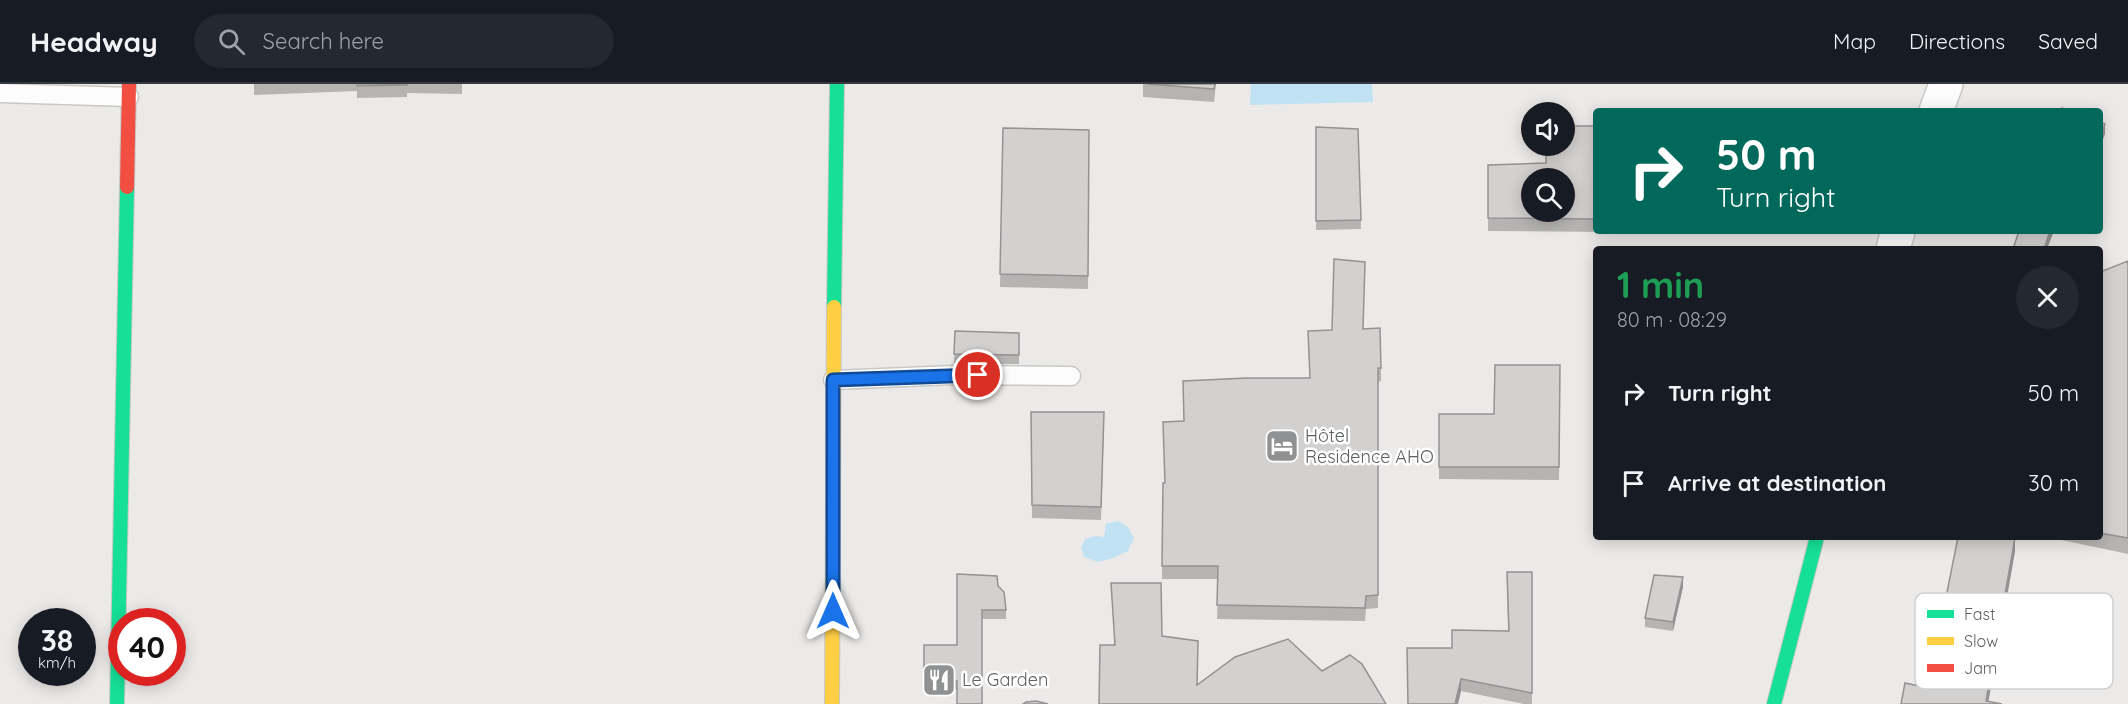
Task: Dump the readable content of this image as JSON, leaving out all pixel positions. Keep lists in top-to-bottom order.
{
  "places": {
    "hotel": ["Hôtel Residence AHO"],
    "restaurant": ["Le Garden"]
  },
  "legend": ["Fast", "Slow", "Jam"],
  "page": {
    "header": "Headway",
    "search": "Search here",
    "nav": ["Map", "Directions", "Saved"],
    "turn": ["50 m", "Turn right"],
    "heading": ["1 min", "80 m · 08:29"],
    "list": [
      {
        "name": "Turn right",
        "value": "50 m"
      },
      {
        "name": "Arrive at destination",
        "value": "30 m"
      }
    ],
    "speed": "38 km/h",
    "limit": "40"
  }
}
